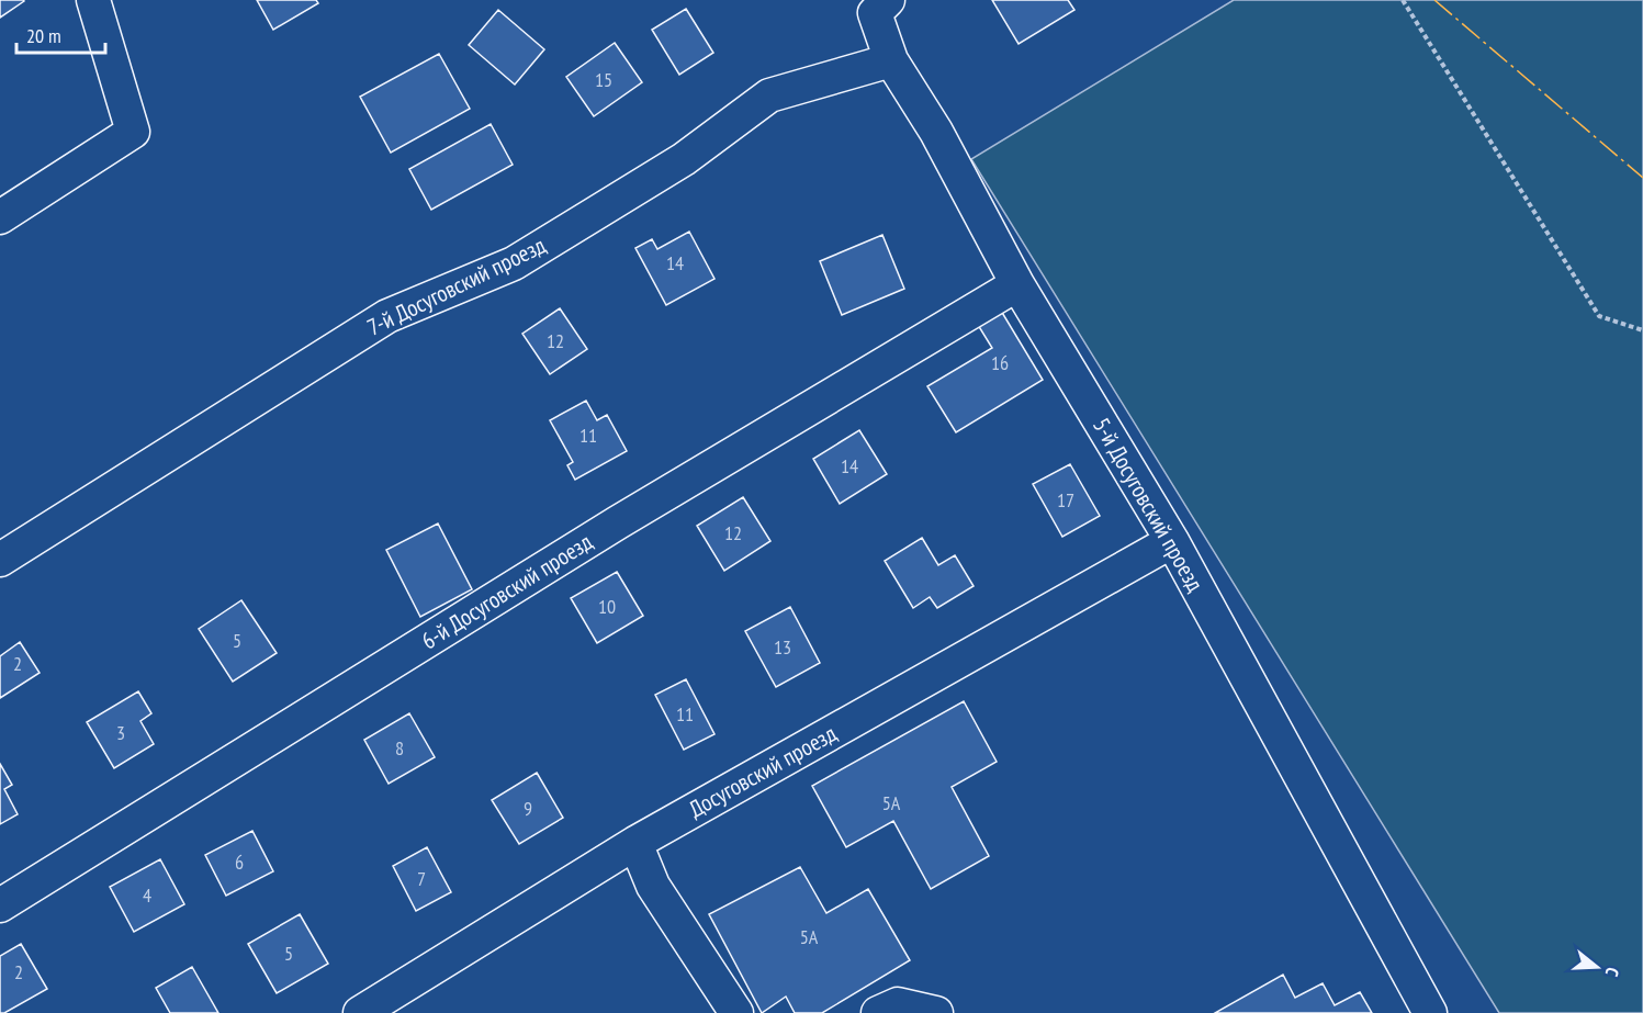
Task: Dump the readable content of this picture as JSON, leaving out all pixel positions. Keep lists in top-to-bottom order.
{
  "streets": {
    "street": [
      "7-й Досуговский проезд",
      "5-й Досуговский проезд",
      "6-й Досуговский проезд",
      "Досуговский проезд"
    ]
  },
  "crossings": [
    ["7-й Досуговский проезд", "5-й Досуговский проезд"],
    ["5-й Досуговский проезд", "6-й Досуговский проезд"],
    ["5-й Досуговский проезд", "Досуговский проезд"]
  ],
  "house_numbers": [
    "15",
    "14",
    "12",
    "16",
    "11",
    "14",
    "17",
    "12",
    "10",
    "5",
    "13",
    "2",
    "11",
    "3",
    "8",
    "5А",
    "9",
    "6",
    "7",
    "4",
    "5А",
    "5",
    "2"
  ],
  "scale_bar": "20 m",
  "north": "right"
}
